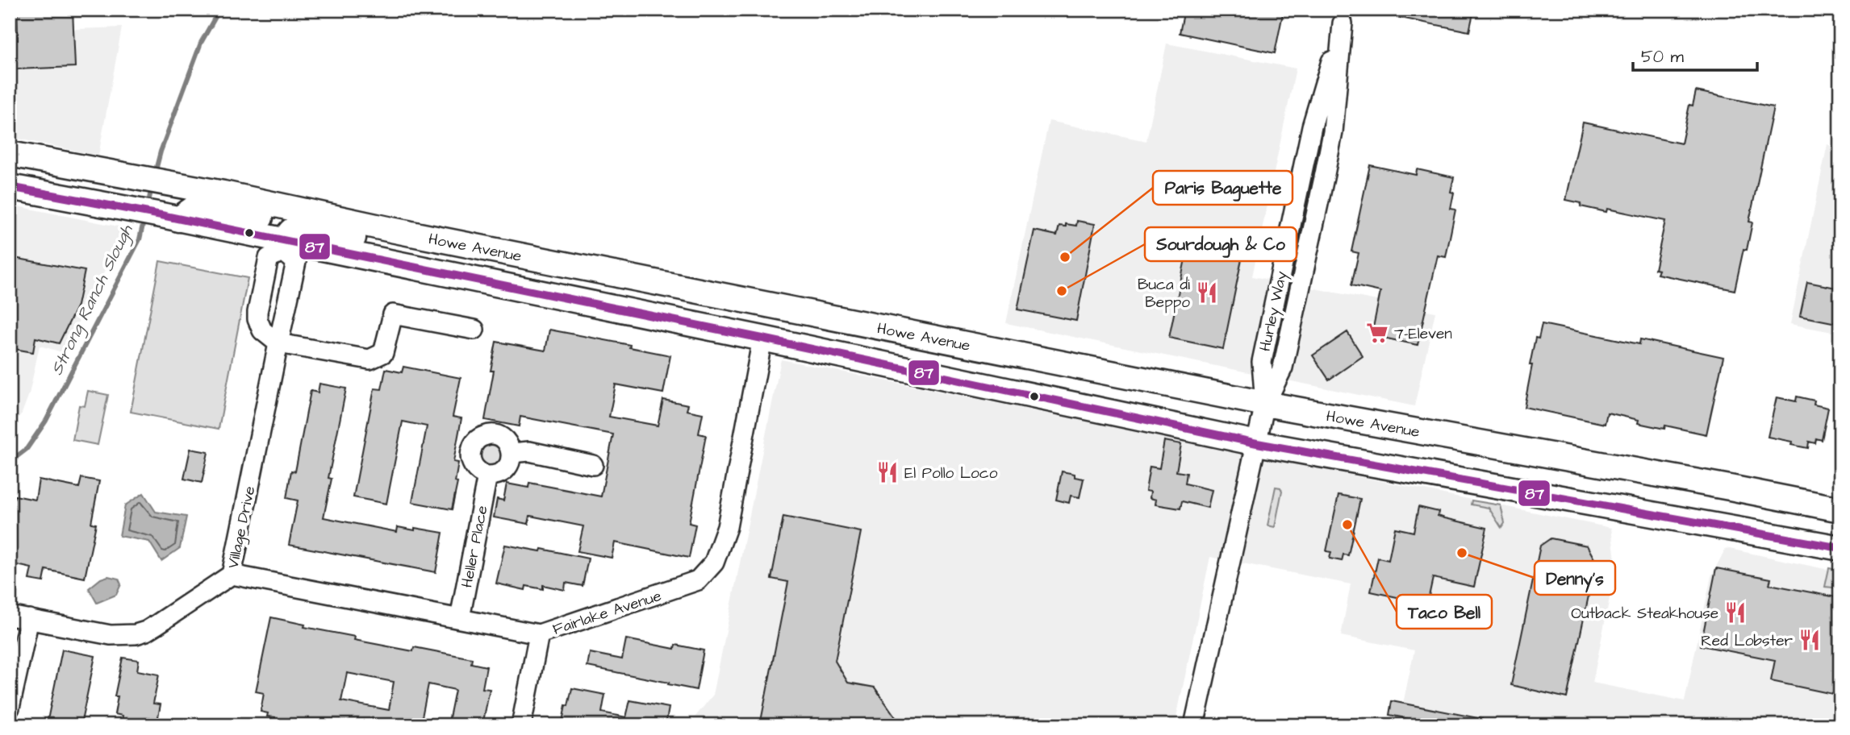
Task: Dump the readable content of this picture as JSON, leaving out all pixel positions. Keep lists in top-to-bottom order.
{
  "streets": {
    "main road": ["Howe Avenue"],
    "street": [
      "Hurley Way",
      "Village Drive",
      "Heller Place",
      "Fairlake Avenue"
    ]
  },
  "crossings": [
    ["Howe Avenue", "Hurley Way"],
    ["Howe Avenue", "Village Drive"],
    ["Howe Avenue", "Fairlake Avenue"],
    ["Village Drive", "Fairlake Avenue"],
    ["Heller Place", "Fairlake Avenue"]
  ],
  "water": ["Strong Ranch Slough"],
  "places": {
    "other": [
      "Paris Baguette",
      "Sourdough & Co",
      "Taco Bell",
      "Denny's"
    ],
    "restaurant": [
      "Buca di Beppo",
      "El Pollo Loco",
      "Outback Steakhouse",
      "Red Lobster"
    ],
    "supermarket": ["7-Eleven"]
  },
  "lines": ["transit line 87"],
  "scale_bar": "50 m"
}
